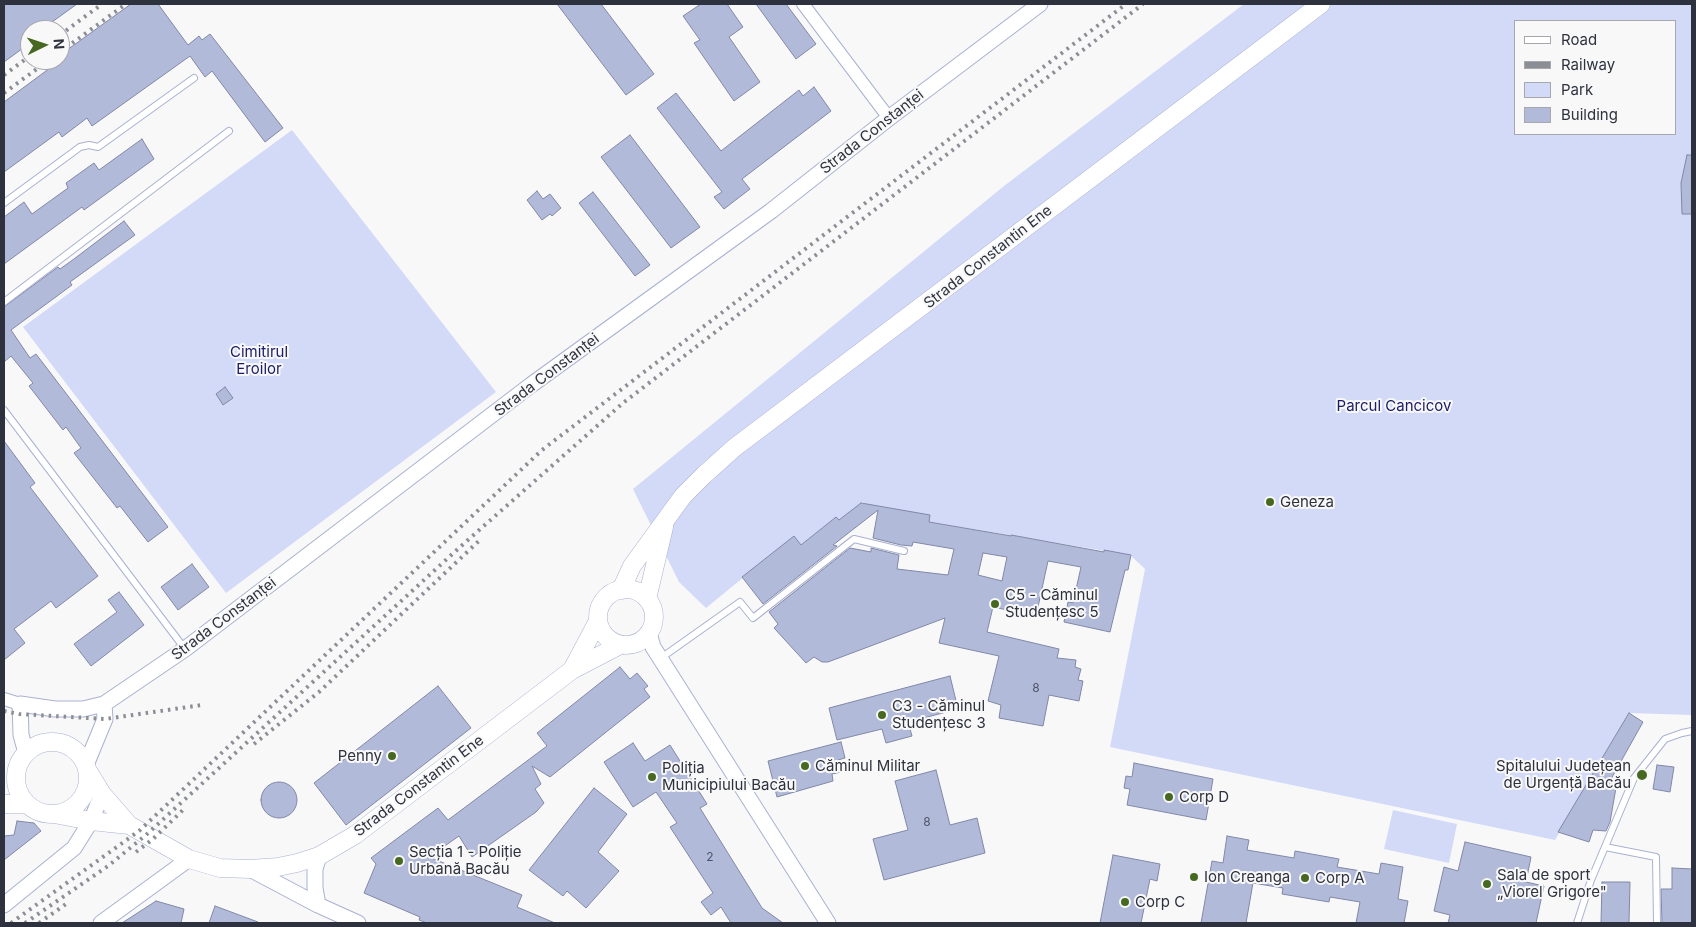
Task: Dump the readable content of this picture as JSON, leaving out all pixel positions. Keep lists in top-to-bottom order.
{
  "streets": {
    "main road": ["Strada Constantin Ene"],
    "street": ["Strada Constanței"]
  },
  "parks": ["Cimitirul Eroilor", "Parcul Cancicov"],
  "places": [
    "Geneza",
    "C5 - Căminul Studențesc 5",
    "C3 - Căminul Studențesc 3",
    "Penny",
    "Căminul Militar",
    "Spitalului Județean de Urgență Bacău",
    "Poliția Municipiului Bacău",
    "Corp D",
    "Secția 1 - Poliție Urbană Bacău",
    "Ion Creanga",
    "Corp A",
    "Sala de sport „Viorel Grigore\"",
    "Corp C"
  ],
  "house_numbers": ["8", "8", "2"],
  "legend": [
    "Road",
    "Railway",
    "Park",
    "Building"
  ],
  "north": "right"
}
